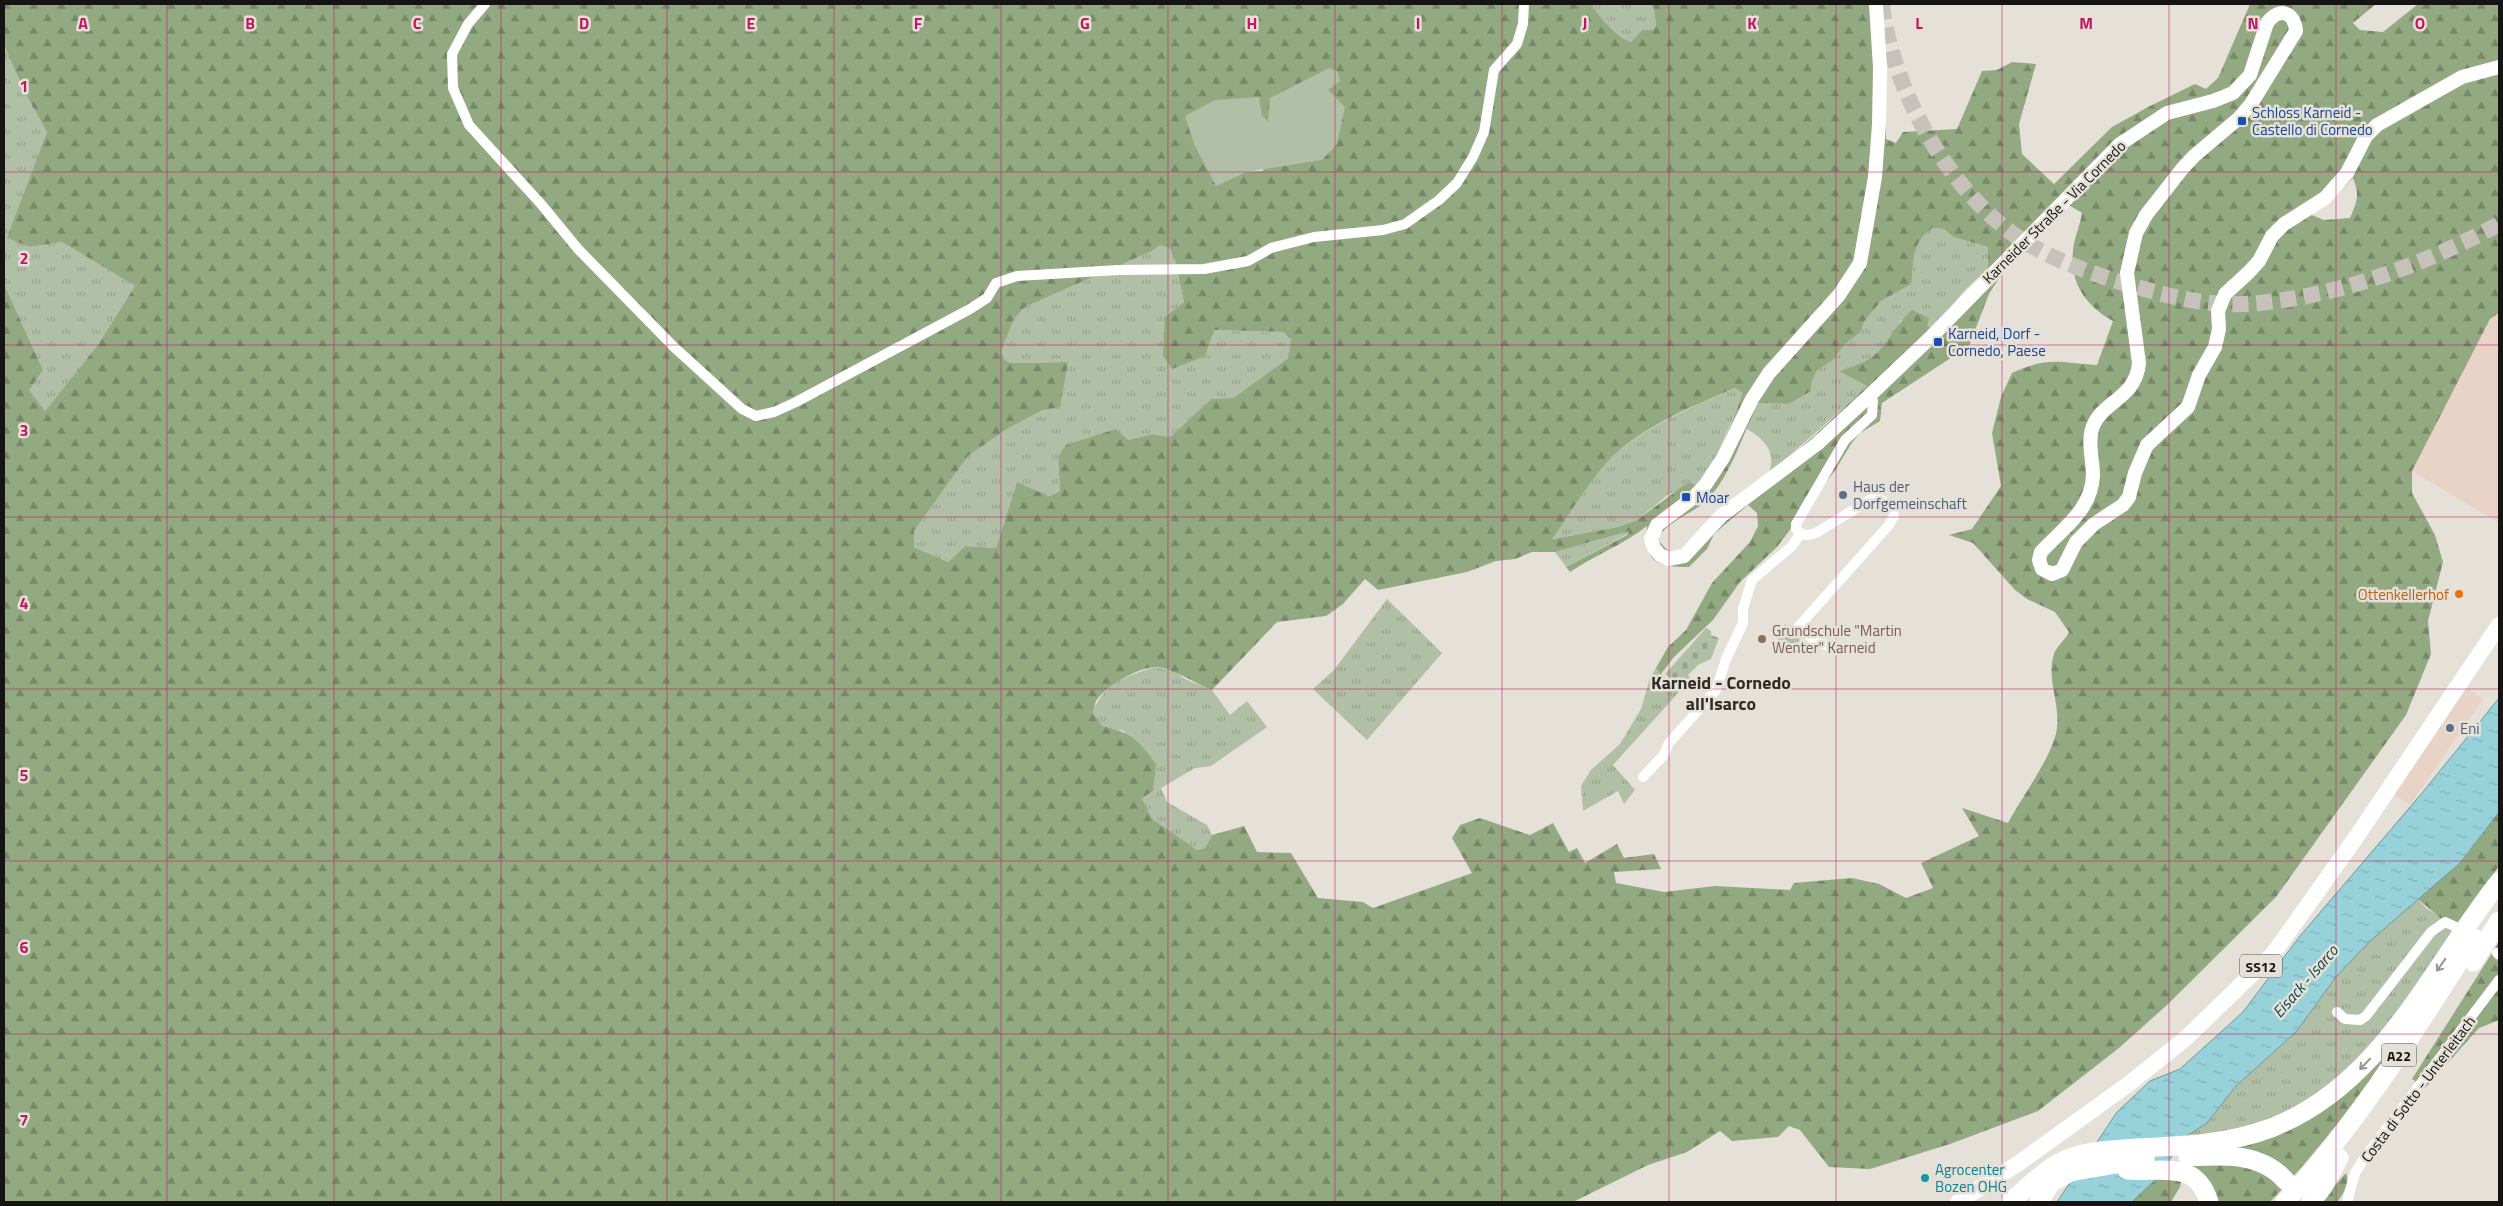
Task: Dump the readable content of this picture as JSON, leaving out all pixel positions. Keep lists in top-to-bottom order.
{
  "streets": {
    "highway": ["A22"],
    "main road": ["SS12"],
    "street": ["Karneider Straße - Via Cornedo", "Costa di Sotto - Unterleitach"]
  },
  "districts": ["Karneid - Cornedo all'Isarco"],
  "water": ["Eisack - Isarco"],
  "places": {
    "transit": ["Schloss Karneid - Castello di Cornedo", "Karneid, Dorf - Cornedo, Paese", "Moar"],
    "other": [
      "Haus der Dorfgemeinschaft",
      "Ottenkellerhof",
      "Grundschule \"Martin Wenter\" Karneid",
      "Eni",
      "Agrocenter Bozen OHG"
    ]
  },
  "grid": {
    "columns": [
      "A",
      "B",
      "C",
      "D",
      "E",
      "F",
      "G",
      "H",
      "I",
      "J",
      "K",
      "L",
      "M",
      "N",
      "O"
    ],
    "rows": [
      "1",
      "2",
      "3",
      "4",
      "5",
      "6",
      "7"
    ]
  }
}
